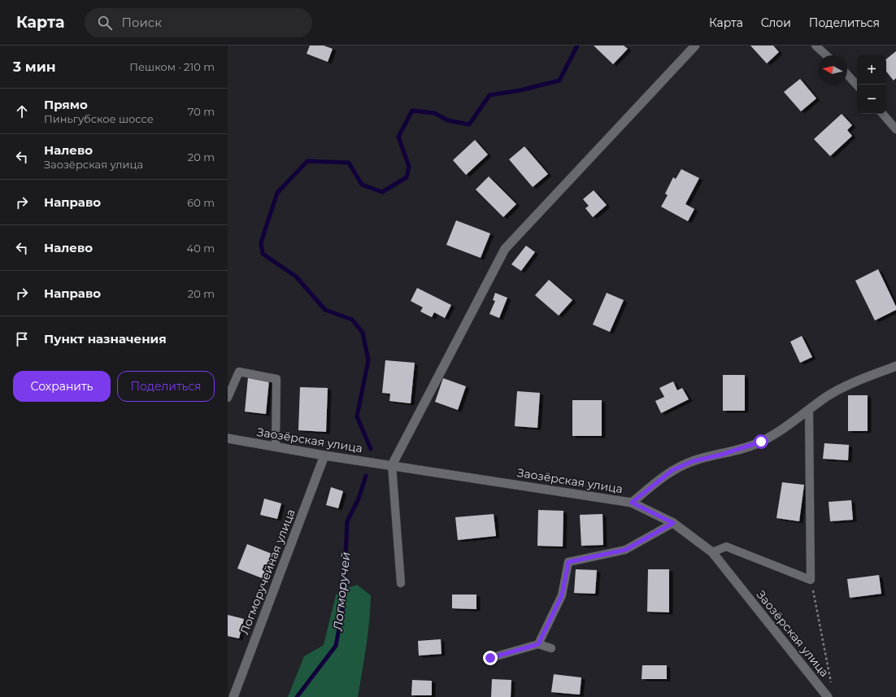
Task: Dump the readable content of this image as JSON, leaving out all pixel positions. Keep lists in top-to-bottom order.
{
  "streets": {
    "street": ["Заозёрская улица", "Логморучейная улица"]
  },
  "crossings": [
    ["Заозёрская улица", "Логморучейная улица"]
  ],
  "water": ["Логморучей"],
  "north": "left",
  "page": {
    "header": "Карта",
    "search": "Поиск",
    "nav": ["Карта", "Слои", "Поделиться"],
    "heading": ["3 мин", "Пешком · 210 m"],
    "map_buttons": ["+", "−"],
    "list": [
      ["Прямо", "Пиньгубское шоссе", "70 m"],
      ["Налево", "Заозёрская улица", "20 m"],
      ["Направо", "60 m"],
      ["Налево", "40 m"],
      ["Направо", "20 m"],
      "Пункт назначения"
    ],
    "buttons": ["Сохранить", "Поделиться"]
  }
}
